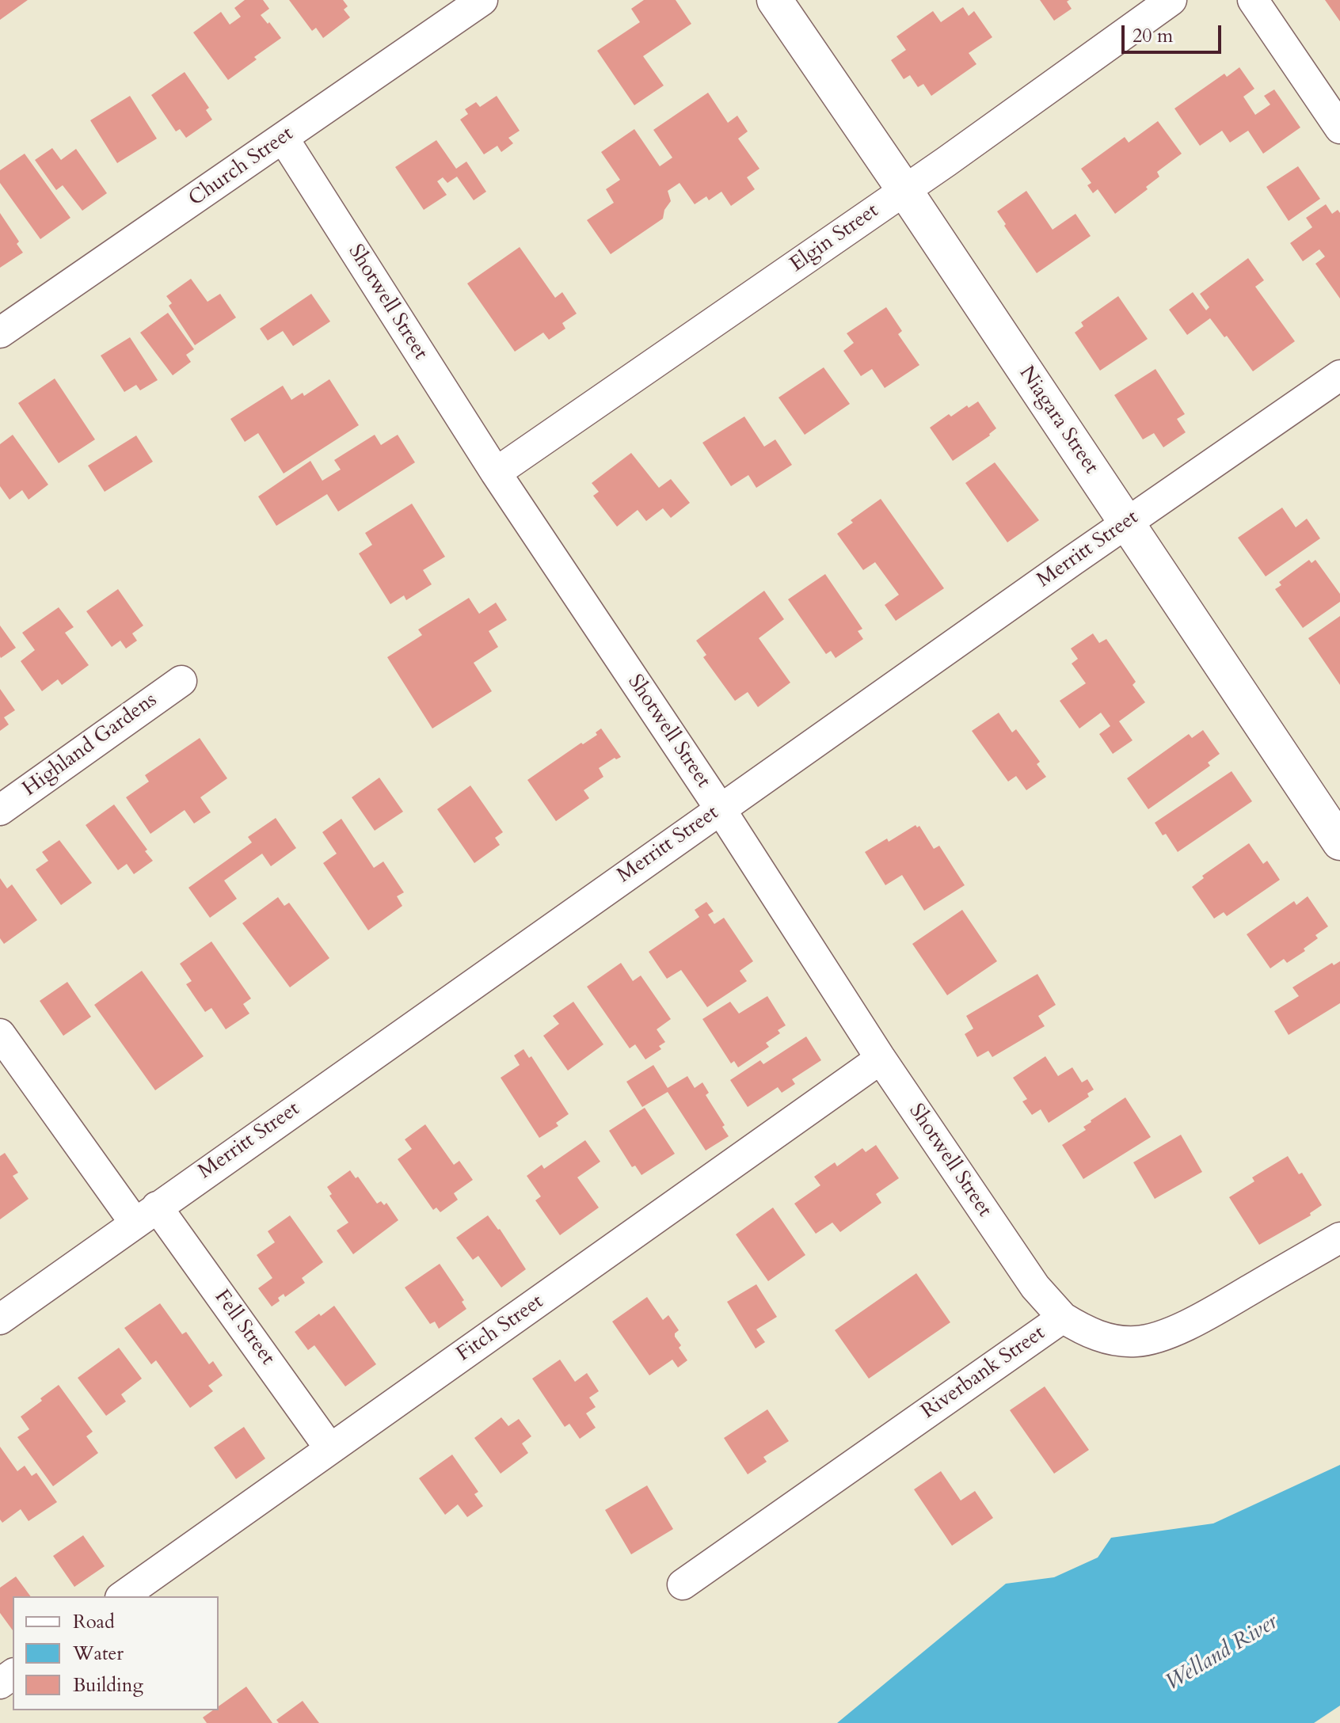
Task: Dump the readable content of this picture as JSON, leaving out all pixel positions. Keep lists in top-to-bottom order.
{
  "streets": {
    "main road": ["Niagara Street"],
    "street": [
      "Church Street",
      "Elgin Street",
      "Shotwell Street",
      "Merritt Street",
      "Highland Gardens",
      "Fell Street",
      "Fitch Street",
      "Riverbank Street"
    ]
  },
  "crossings": [
    ["Church Street", "Shotwell Street"],
    ["Elgin Street", "Shotwell Street"],
    ["Elgin Street", "Niagara Street"],
    ["Shotwell Street", "Merritt Street"],
    ["Shotwell Street", "Fitch Street"],
    ["Shotwell Street", "Riverbank Street"],
    ["Niagara Street", "Merritt Street"],
    ["Merritt Street", "Fell Street"],
    ["Fell Street", "Fitch Street"]
  ],
  "water": ["Welland River"],
  "legend": ["Road", "Water", "Building"],
  "scale_bar": "20 m"
}
